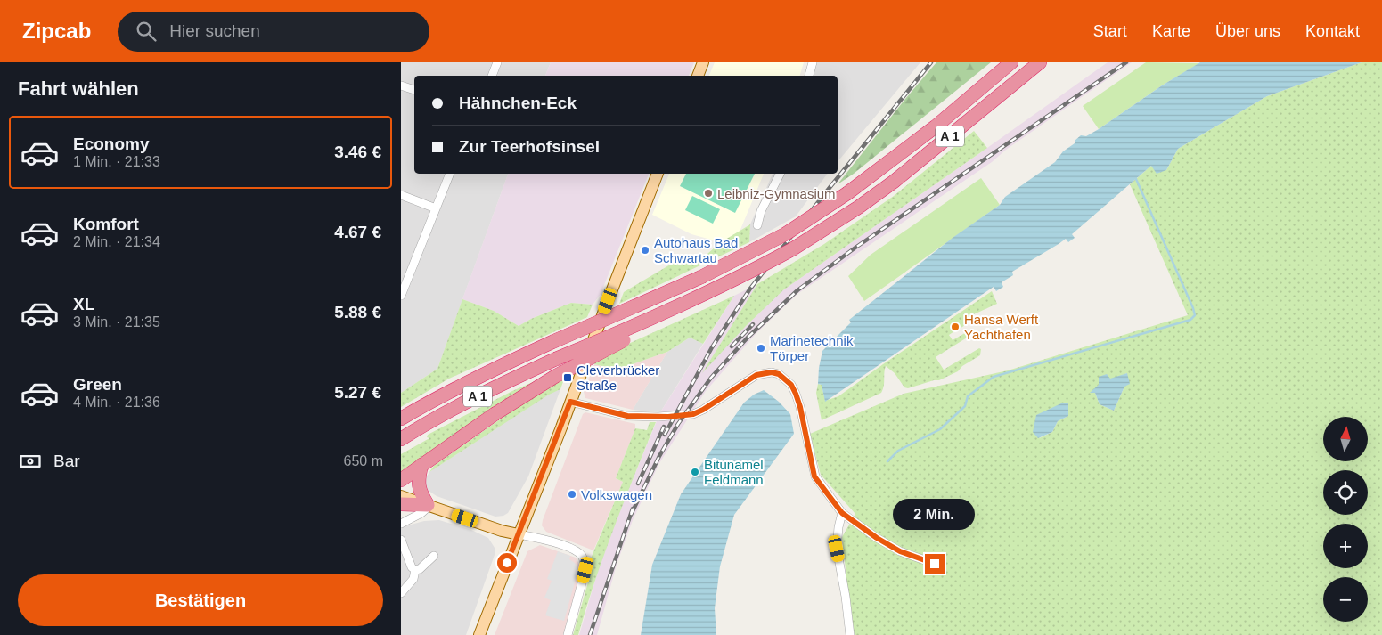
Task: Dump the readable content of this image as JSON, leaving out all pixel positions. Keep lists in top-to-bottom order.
{
  "streets": {
    "highway": ["A 1"]
  },
  "places": {
    "other": [
      "Leibniz-Gymnasium",
      "Autohaus Bad Schwartau",
      "Hansa Werft Yachthafen",
      "Marinetechnik Törper",
      "Bitunamel Feldmann",
      "Volkswagen"
    ],
    "transit": ["Cleverbrücker Straße"]
  },
  "north": "top",
  "page": {
    "header": "Zipcab",
    "search": "Hier suchen",
    "nav": [
      "Start",
      "Karte",
      "Über uns",
      "Kontakt"
    ],
    "heading": "Fahrt wählen",
    "banner": ["Hähnchen-Eck", "Zur Teerhofsinsel"],
    "list": [
      {
        "name": "Economy",
        "note": "1 Min. · 21:33",
        "value": "3.46 €"
      },
      {
        "name": "Komfort",
        "note": "2 Min. · 21:34",
        "value": "4.67 €"
      },
      {
        "name": "XL",
        "note": "3 Min. · 21:35",
        "value": "5.88 €"
      },
      {
        "name": "Green",
        "note": "4 Min. · 21:36",
        "value": "5.27 €"
      }
    ],
    "map_buttons": ["+", "−"],
    "pay": ["Bar", "650 m"],
    "bubble": "2 Min.",
    "buttons": "Bestätigen"
  }
}
